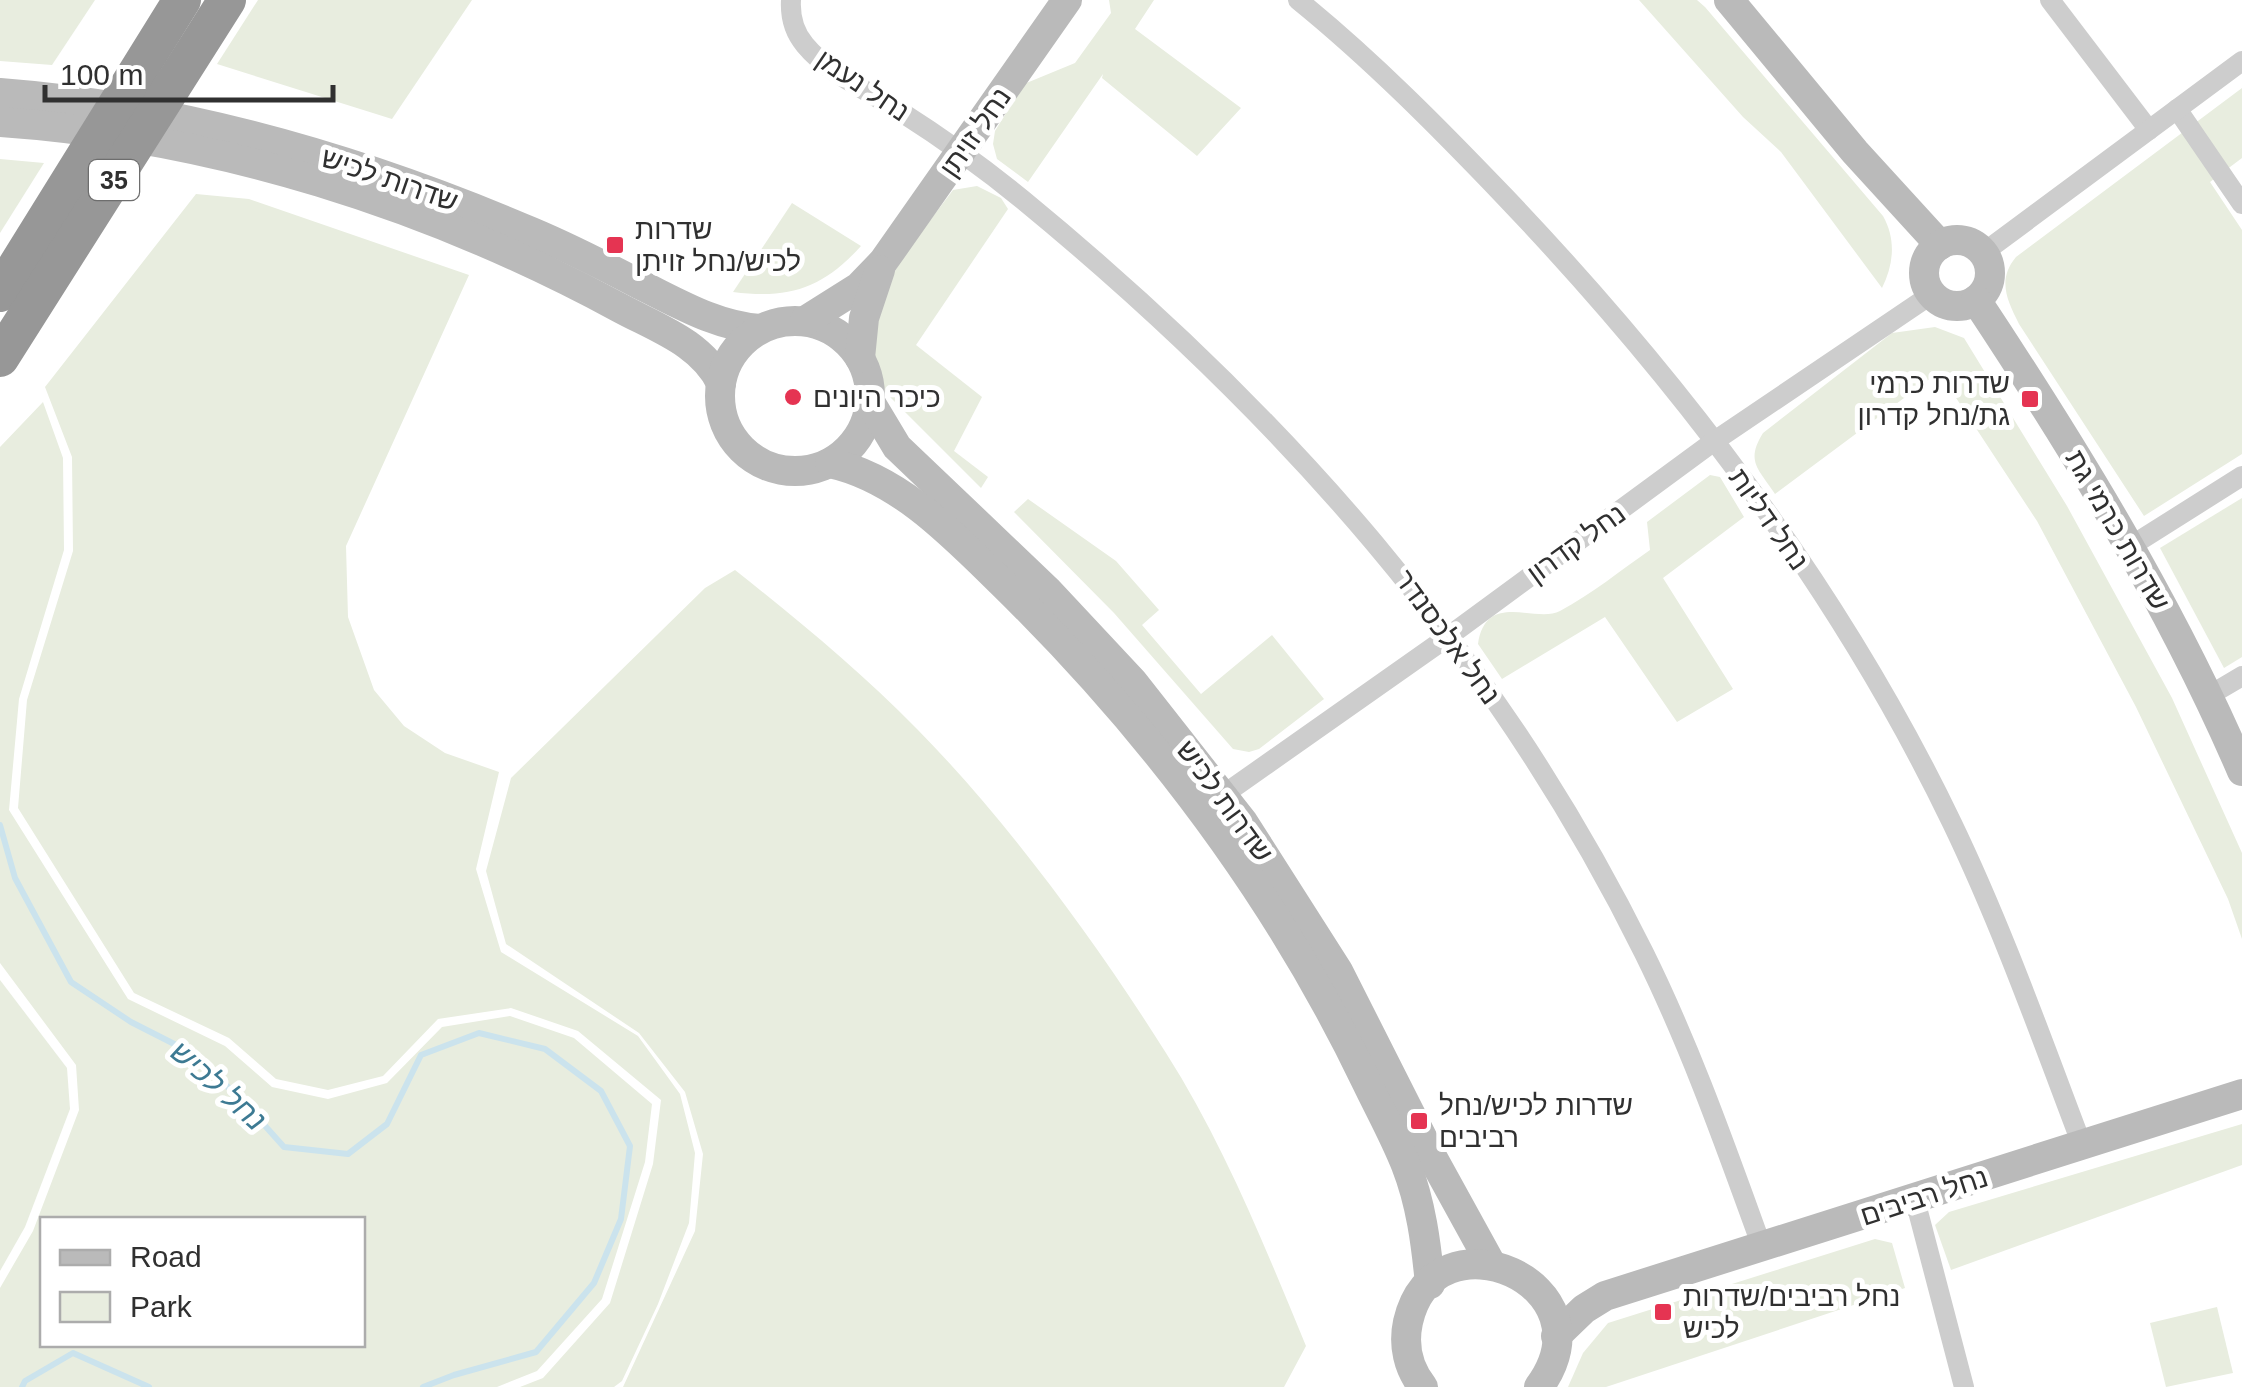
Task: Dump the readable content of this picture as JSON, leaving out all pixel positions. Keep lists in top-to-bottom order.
{
  "streets": {
    "highway": ["35"],
    "street": [
      "נחל נעמן",
      "נחל זויתן",
      "שדרות לכיש",
      "נחל דליות",
      "שדרות כרמי גת",
      "נחל קדרון",
      "נחל אלכסנדר",
      "נחל רביבים"
    ]
  },
  "crossings": [
    ["נחל נעמן", "נחל זויתן"],
    ["נחל נעמן", "נחל אלכסנדר"],
    ["נחל זויתן", "שדרות לכיש"],
    ["נחל זויתן", "נחל אלכסנדר"],
    ["שדרות לכיש", "נחל קדרון"],
    ["נחל דליות", "נחל קדרון"],
    ["נחל דליות", "נחל רביבים"],
    ["שדרות כרמי גת", "נחל קדרון"],
    ["נחל קדרון", "נחל אלכסנדר"],
    ["נחל אלכסנדר", "נחל רביבים"]
  ],
  "water": ["נחל לכיש"],
  "places": {
    "transit": [
      "שדרות לכיש/נחל זויתן",
      "שדרות כרמי גת/נחל קדרון",
      "שדרות לכיש/נחל רביבים",
      "נחל רביבים/שדרות לכיש"
    ],
    "other": ["כיכר היונים"]
  },
  "legend": ["Road", "Park"],
  "scale_bar": "100 m"
}
